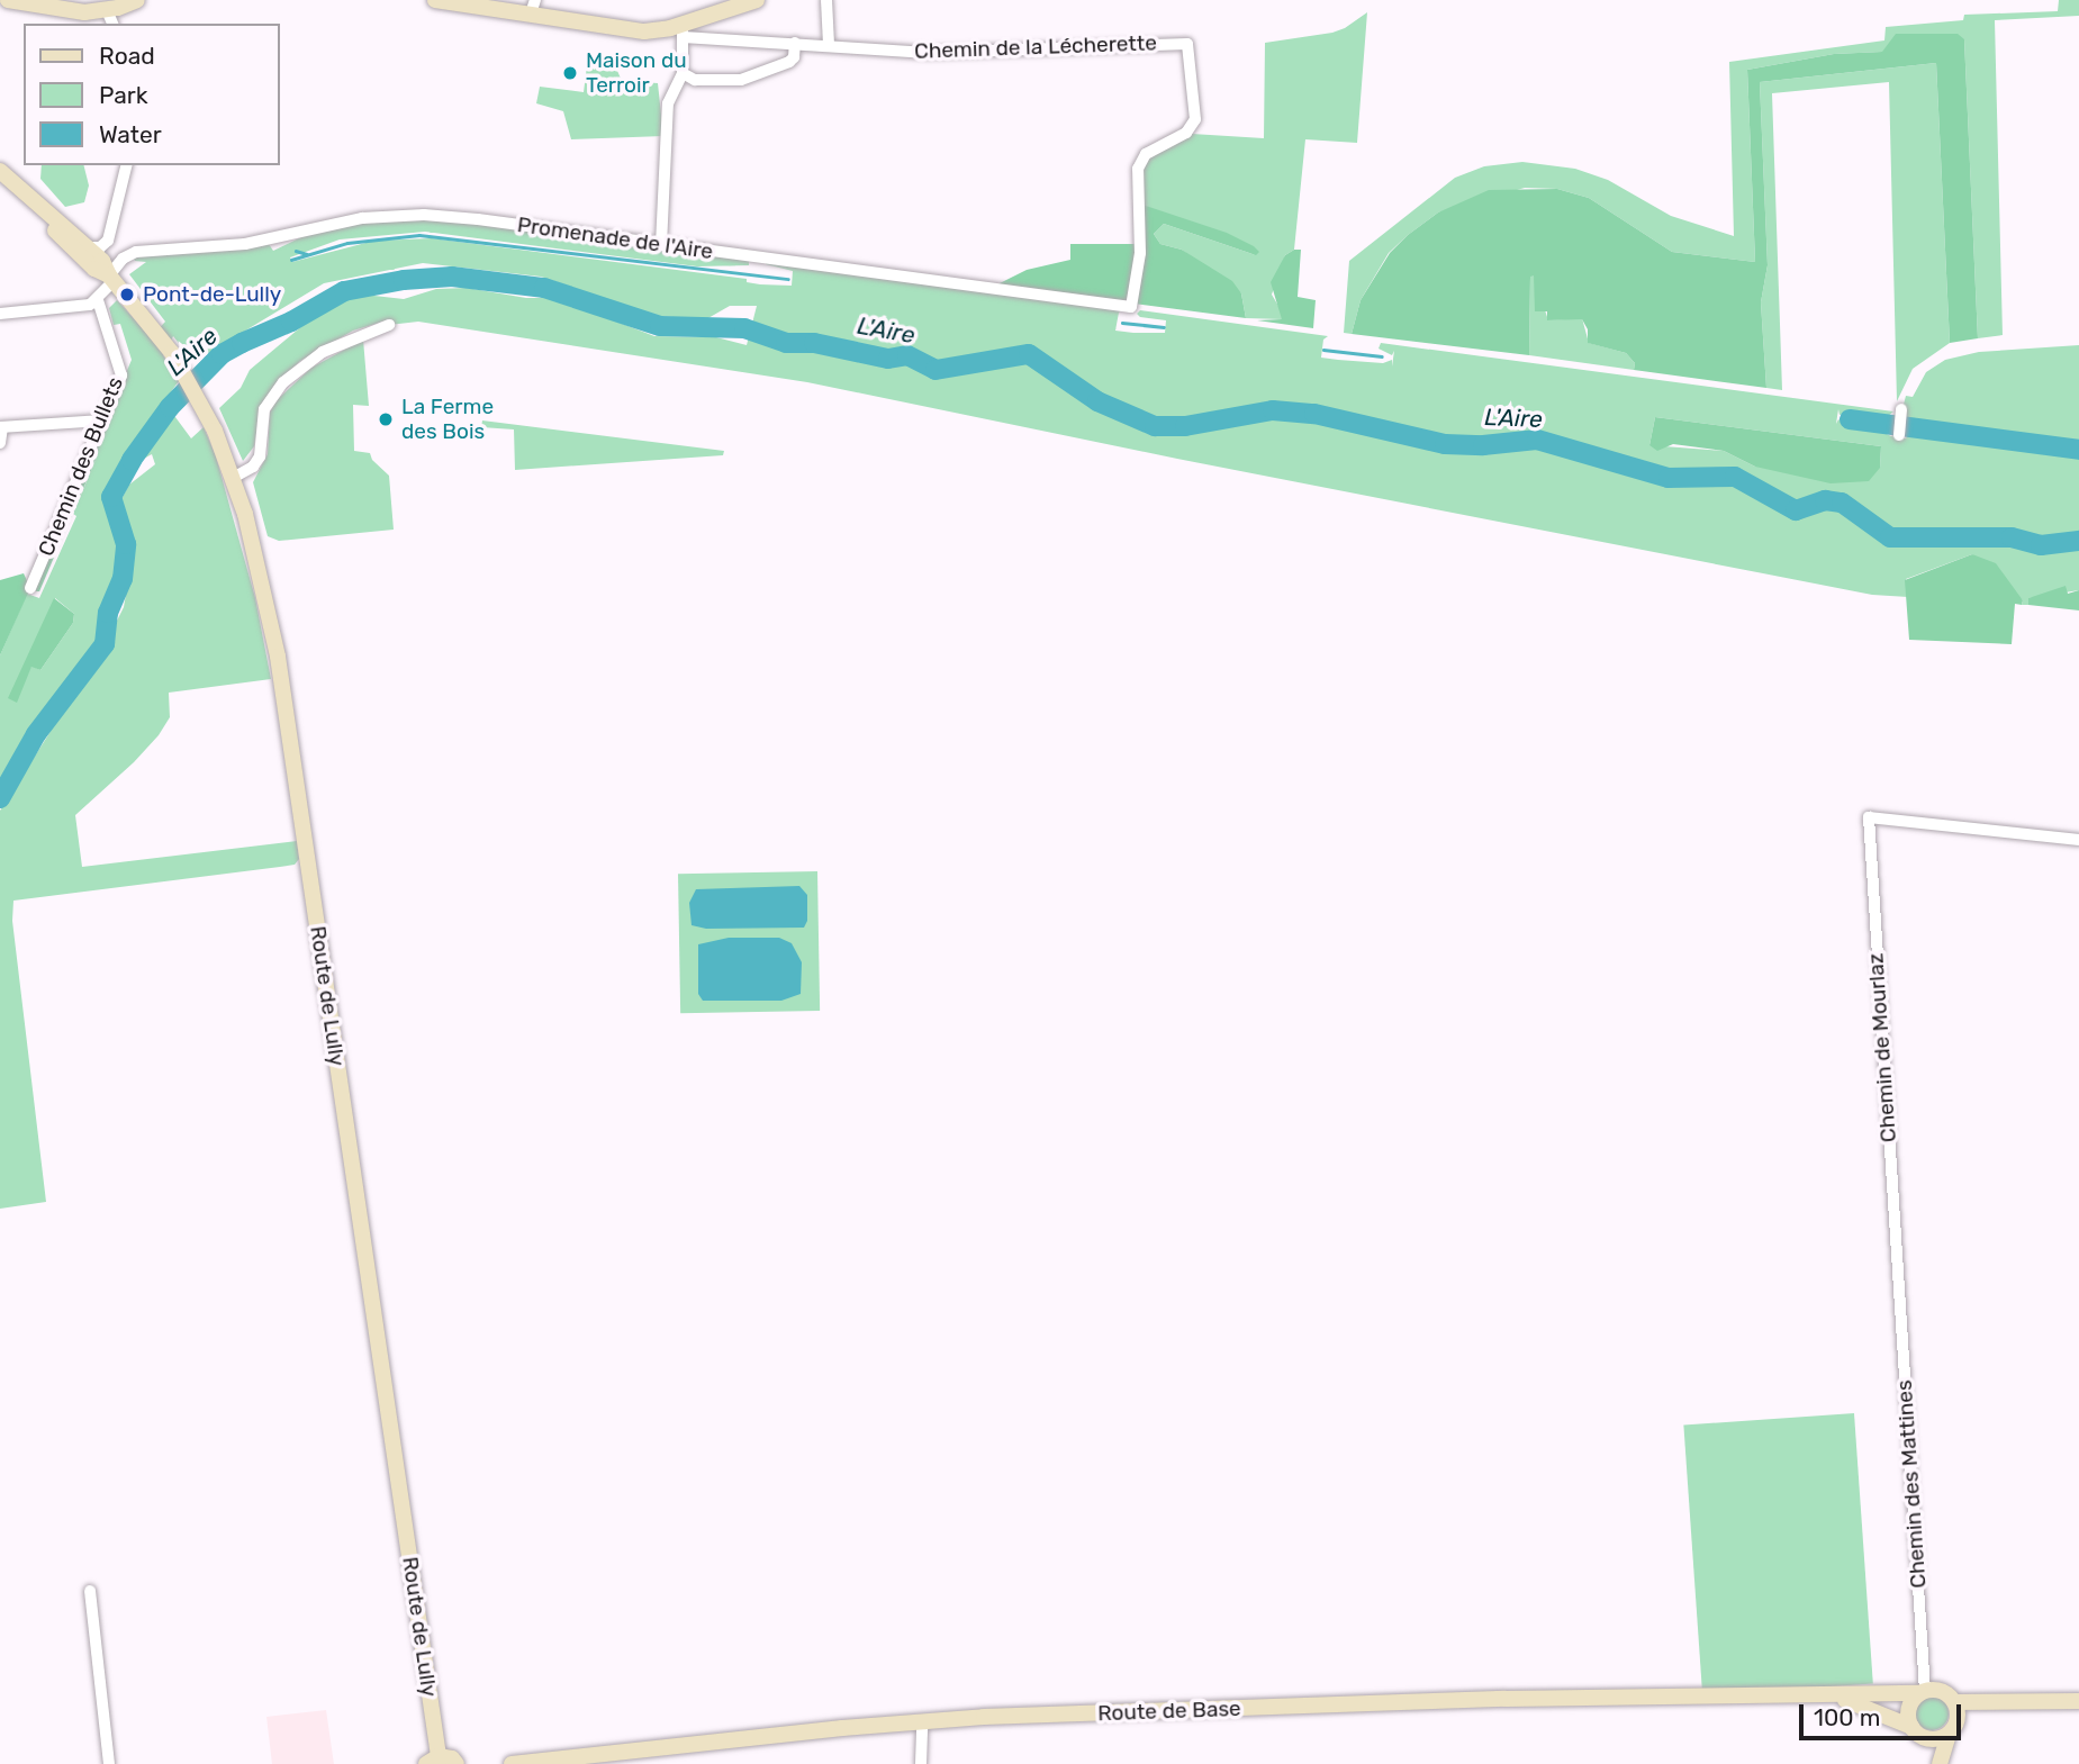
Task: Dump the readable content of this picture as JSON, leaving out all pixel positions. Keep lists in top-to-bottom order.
{
  "streets": {
    "main road": ["Route de Lully", "Route de Base"],
    "street": [
      "Chemin de la Lécherette",
      "Promenade de l'Aire",
      "Chemin des Bullets",
      "Chemin de Mourlaz",
      "Chemin des Mattines"
    ]
  },
  "crossings": [
    ["Chemin de la Lécherette", "Promenade de l'Aire"],
    ["Promenade de l'Aire", "Chemin des Bullets"],
    ["Promenade de l'Aire", "Route de Lully"],
    ["Chemin de Mourlaz", "Chemin des Mattines"],
    ["Chemin des Mattines", "Route de Base"]
  ],
  "water": ["L'Aire"],
  "places": ["Maison du Terroir", "Pont-de-Lully", "La Ferme des Bois"],
  "legend": ["Road", "Park", "Water"],
  "scale_bar": "100 m"
}
